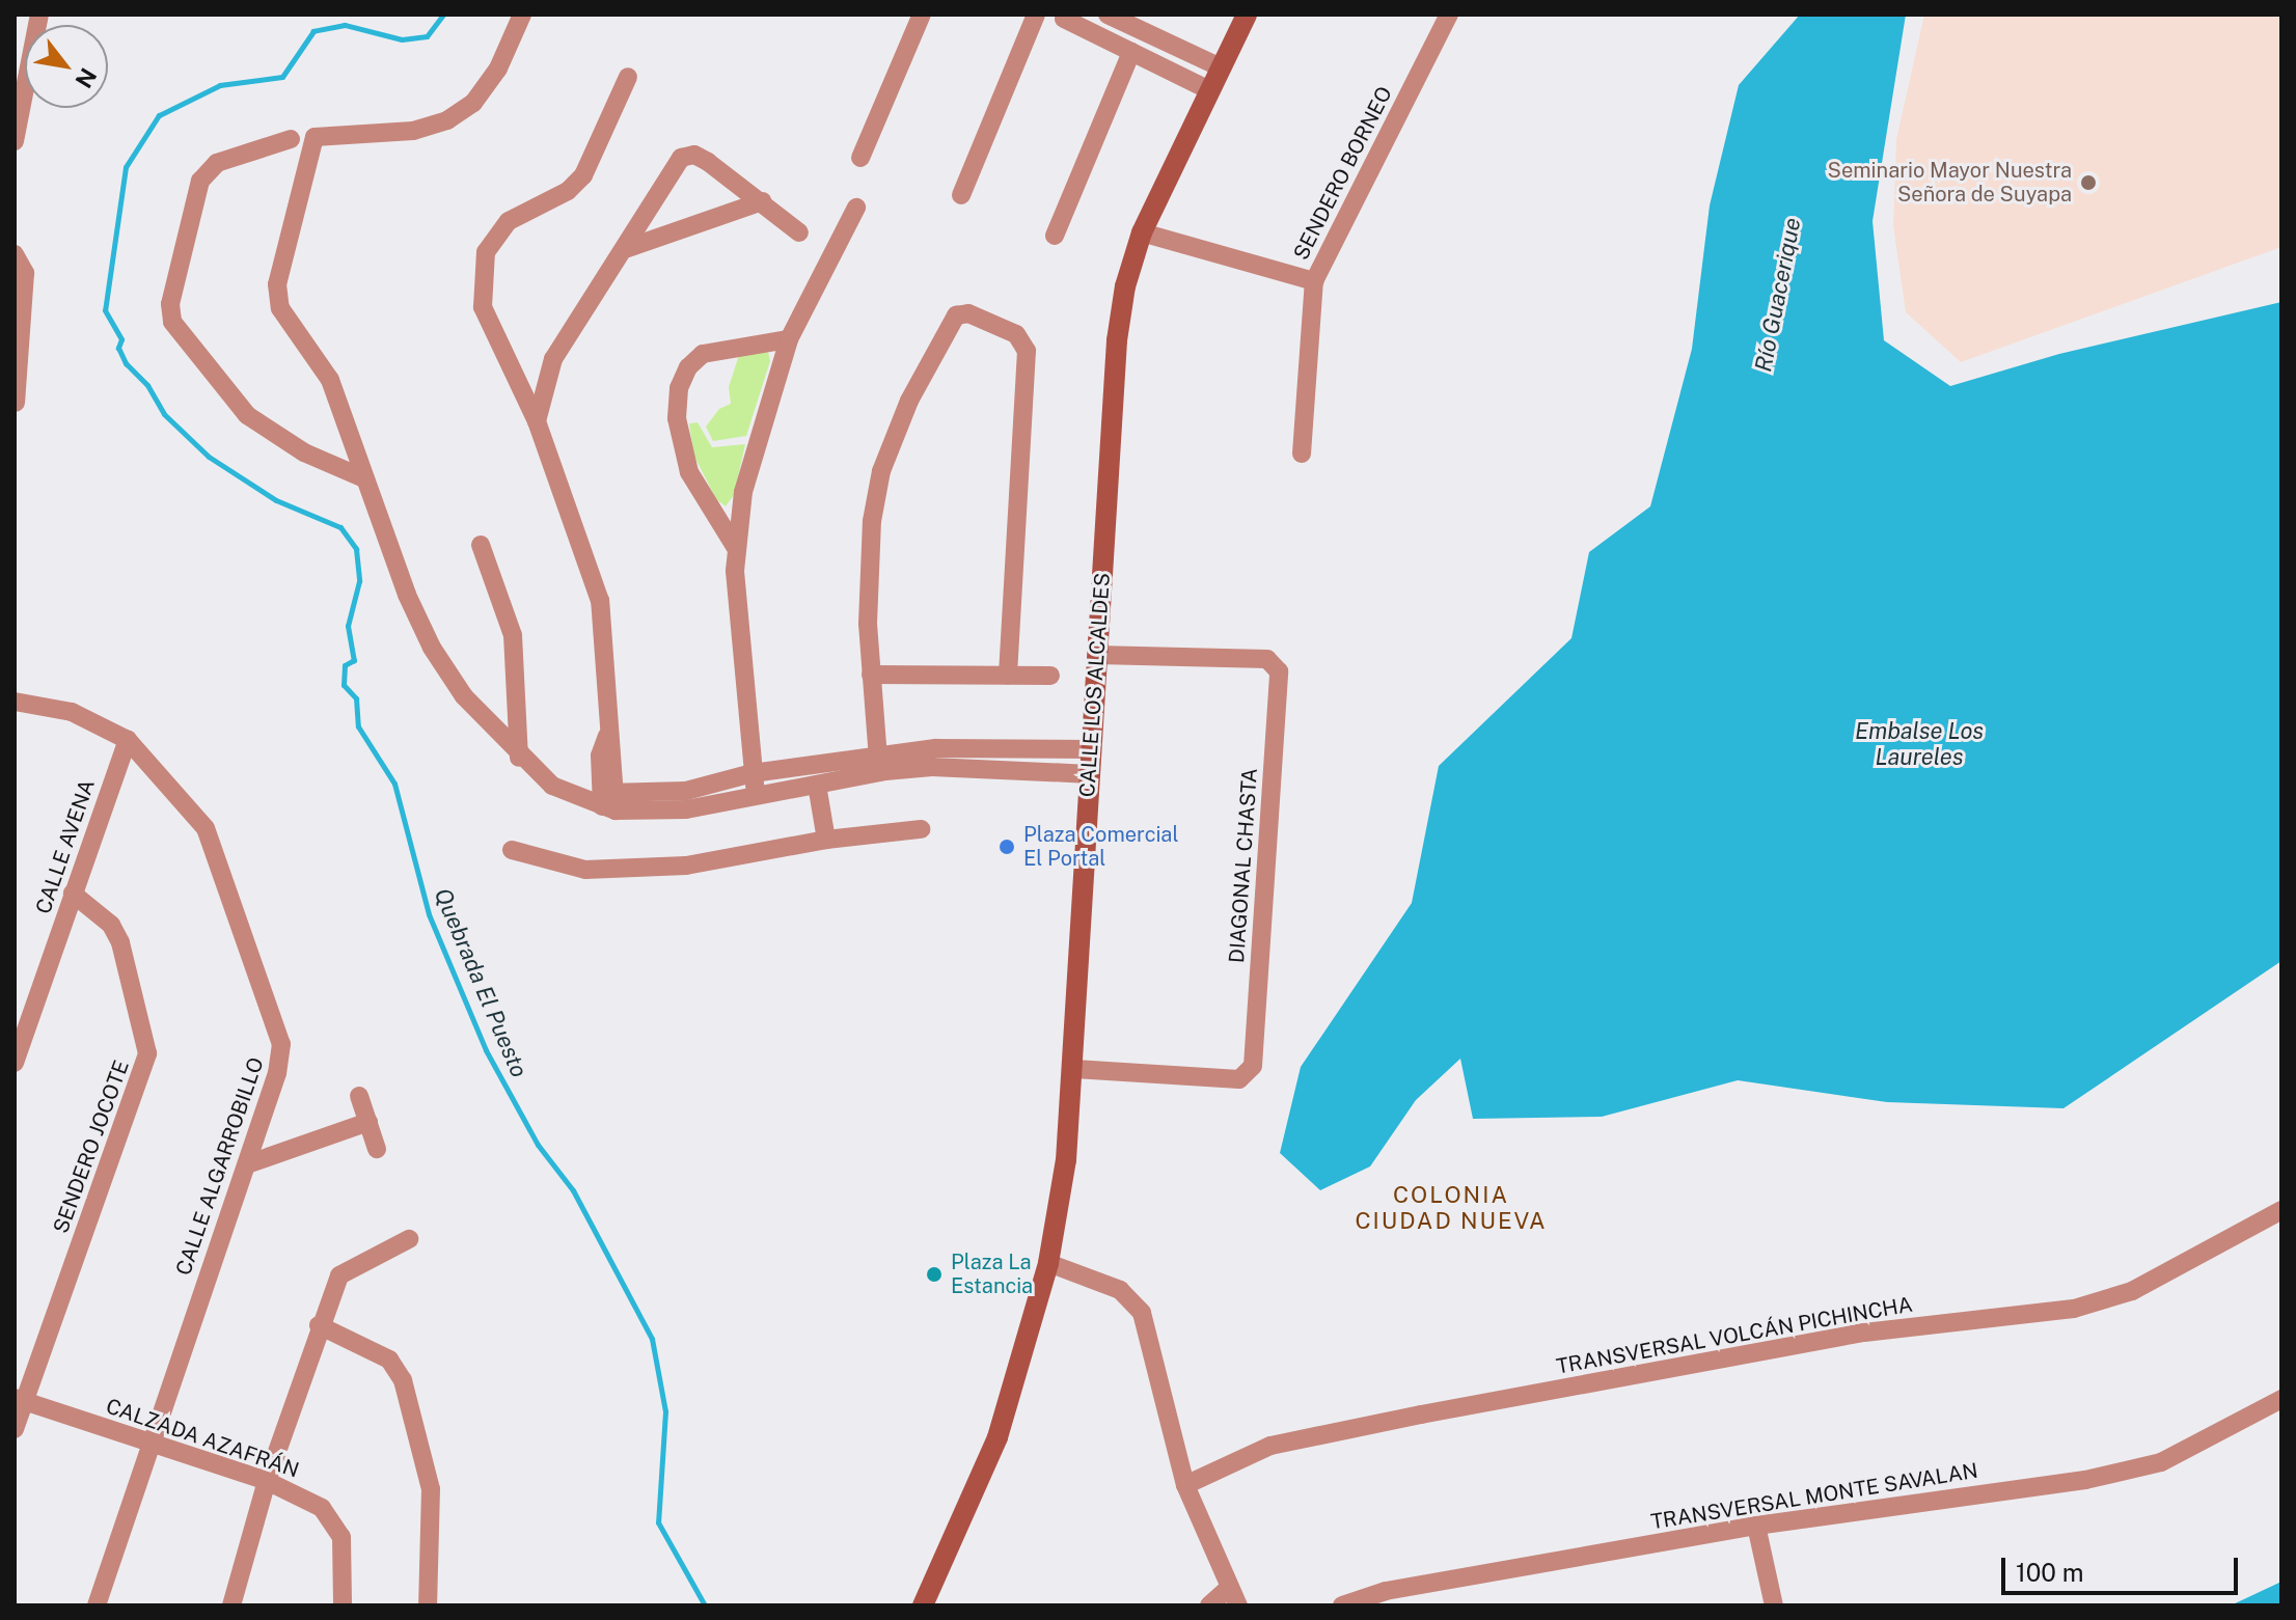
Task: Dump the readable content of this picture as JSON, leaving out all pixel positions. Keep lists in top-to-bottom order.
{
  "streets": {
    "main road": ["CALLE LOS ALCALDES"],
    "street": [
      "SENDERO BORNEO",
      "CALLE AVENA",
      "DIAGONAL CHASTA",
      "SENDERO JOCOTE",
      "CALLE ALGARROBILLO",
      "TRANSVERSAL VOLCÁN PICHINCHA",
      "CALZADA AZAFRÁN",
      "TRANSVERSAL MONTE SAVALAN"
    ]
  },
  "crossings": [
    ["SENDERO BORNEO", "CALLE LOS ALCALDES"],
    ["CALLE LOS ALCALDES", "DIAGONAL CHASTA"],
    ["CALLE AVENA", "SENDERO JOCOTE"],
    ["CALLE AVENA", "CALLE ALGARROBILLO"],
    ["SENDERO JOCOTE", "CALZADA AZAFRÁN"],
    ["CALLE ALGARROBILLO", "CALZADA AZAFRÁN"]
  ],
  "districts": ["COLONIA CIUDAD NUEVA"],
  "water": ["Río Guacerique", "Embalse Los Laureles", "Quebrada El Puesto"],
  "places": ["Seminario Mayor Nuestra Señora de Suyapa", "Plaza Comercial El Portal", "Plaza La Estancia"],
  "scale_bar": "100 m",
  "north": "bottom right"
}
